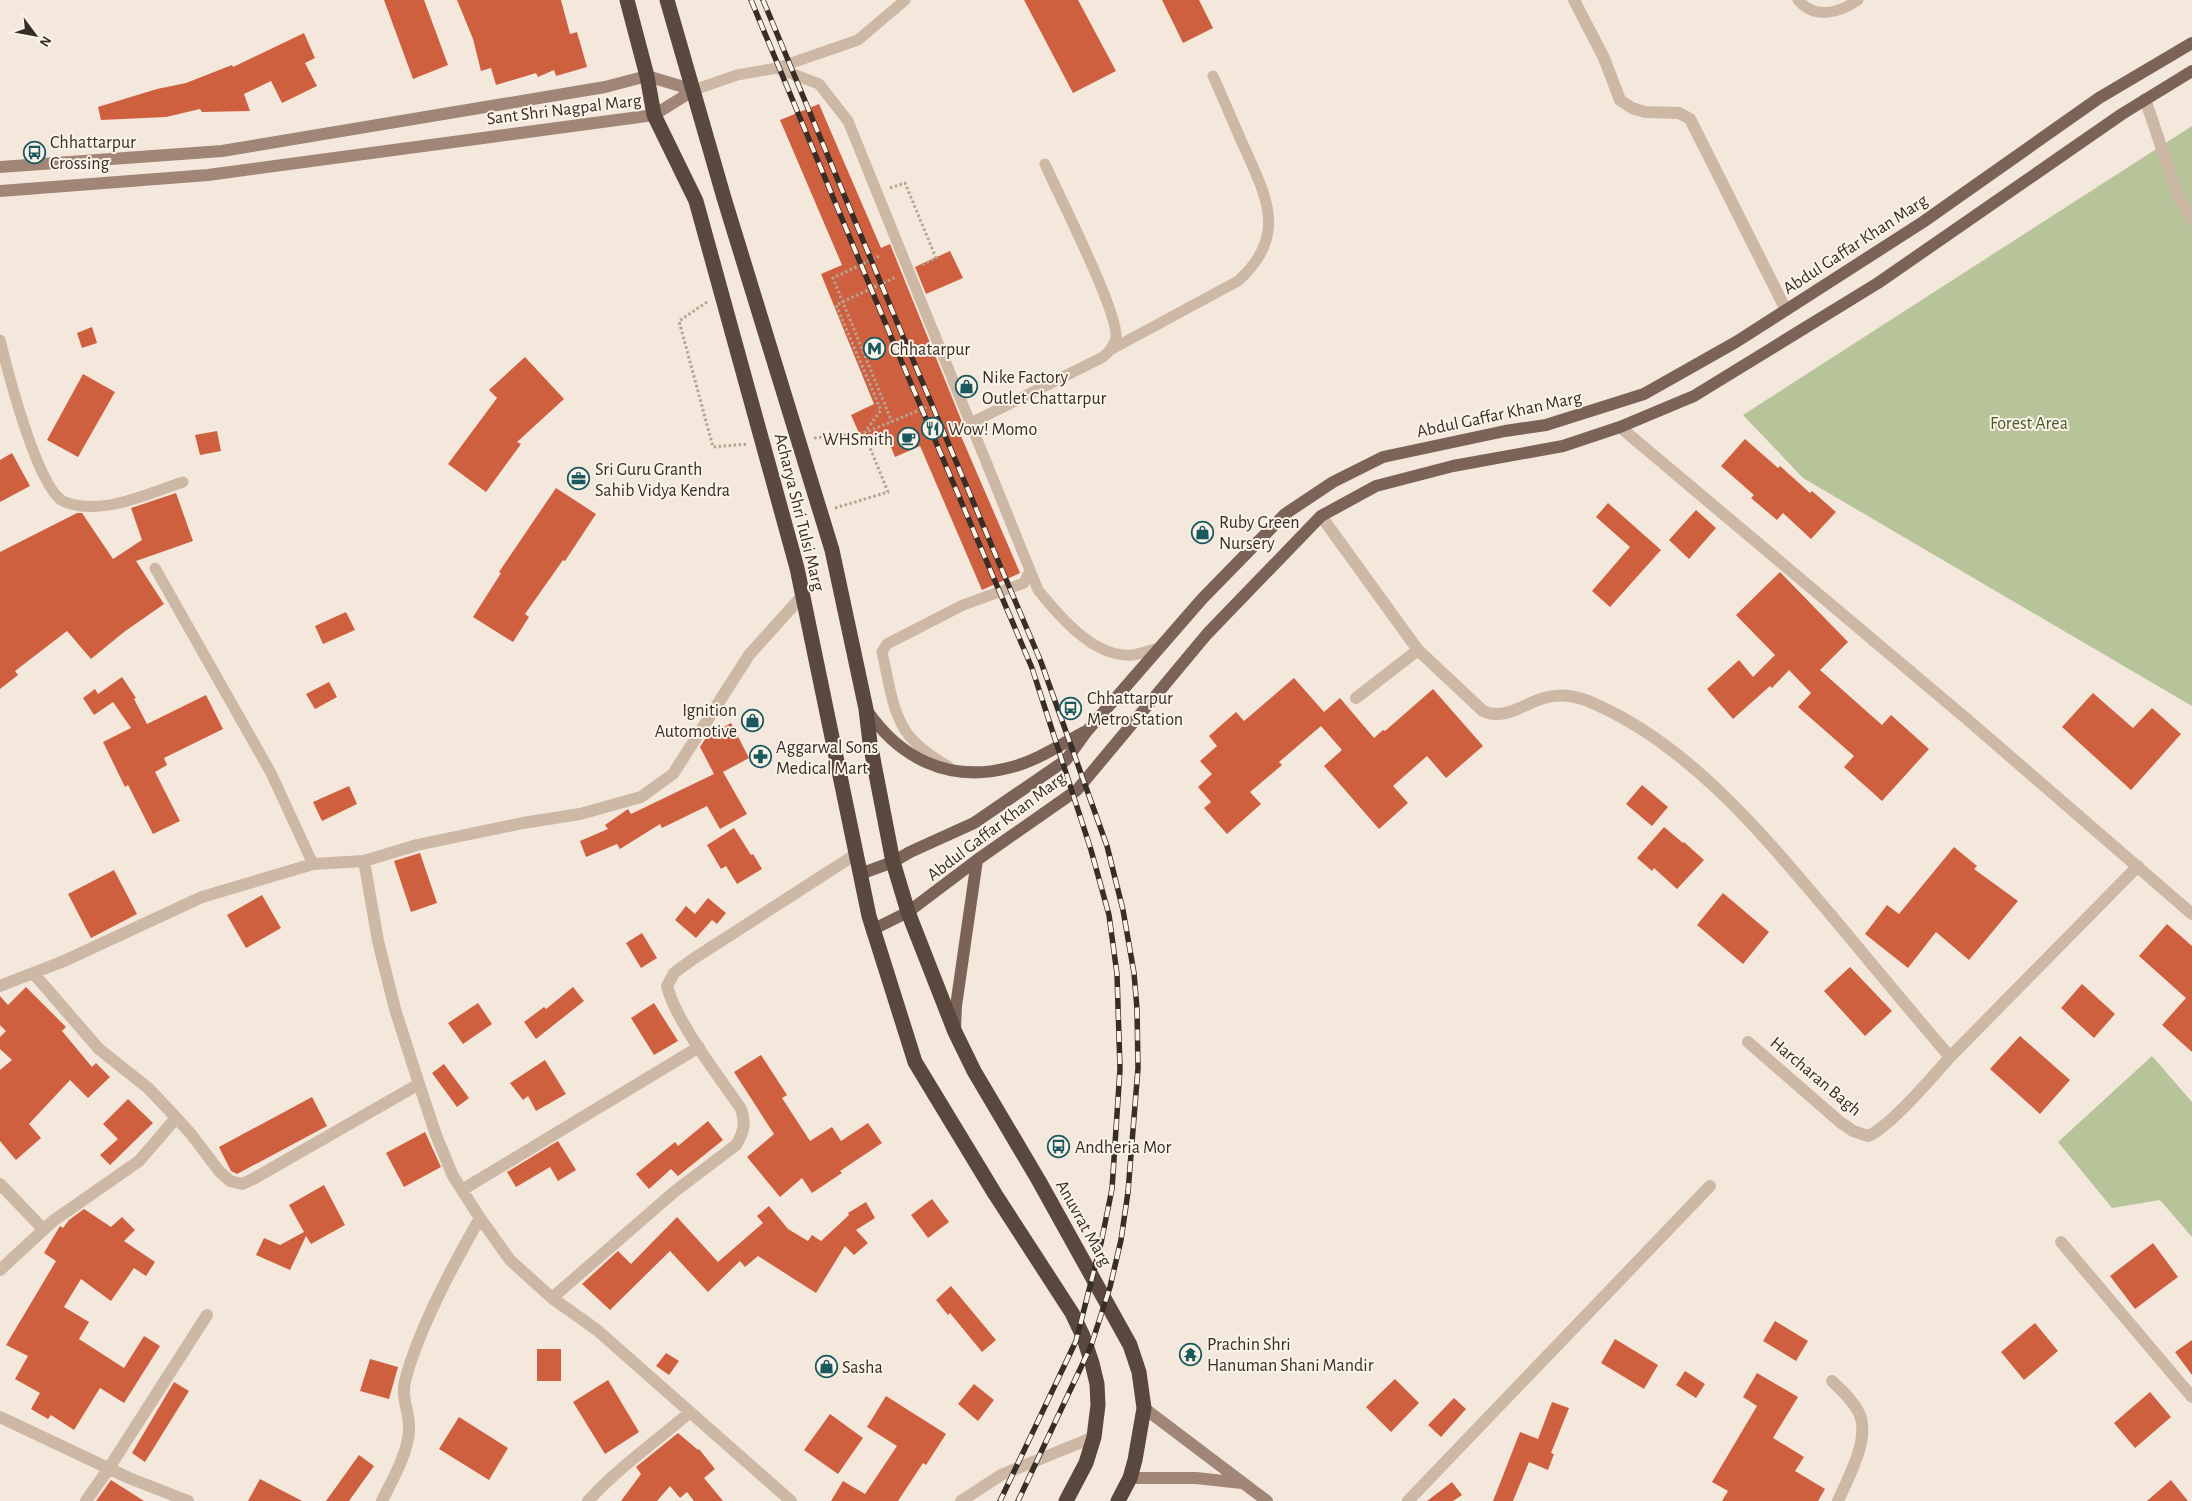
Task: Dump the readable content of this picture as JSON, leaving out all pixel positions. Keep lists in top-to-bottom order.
{
  "streets": {
    "highway": ["Acharya Shri Tulsi Marg", "Anuvrat Marg"],
    "main road": ["Sant Shri Nagpal Marg", "Abdul Gaffar Khan Marg"],
    "street": ["Harcharan Bagh"]
  },
  "crossings": [
    ["Sant Shri Nagpal Marg", "Acharya Shri Tulsi Marg"],
    ["Abdul Gaffar Khan Marg", "Acharya Shri Tulsi Marg"],
    ["Abdul Gaffar Khan Marg", "Anuvrat Marg"],
    ["Acharya Shri Tulsi Marg", "Anuvrat Marg"]
  ],
  "parks": ["Forest Area"],
  "places": {
    "bus stop": ["Chhattarpur Crossing", "Chhattarpur Metro Station", "Andheria Mor"],
    "metro station": ["Chhatarpur"],
    "shop": [
      "Nike Factory Outlet Chattarpur",
      "Ruby Green Nursery",
      "Ignition Automotive",
      "Sasha"
    ],
    "restaurant": ["Wow! Momo"],
    "cafe": ["WHSmith"],
    "office": ["Sri Guru Granth Sahib Vidya Kendra"],
    "pharmacy": ["Aggarwal Sons Medical Mart"],
    "temple": ["Prachin Shri Hanuman Shani Mandir"]
  },
  "north": "bottom right"
}
